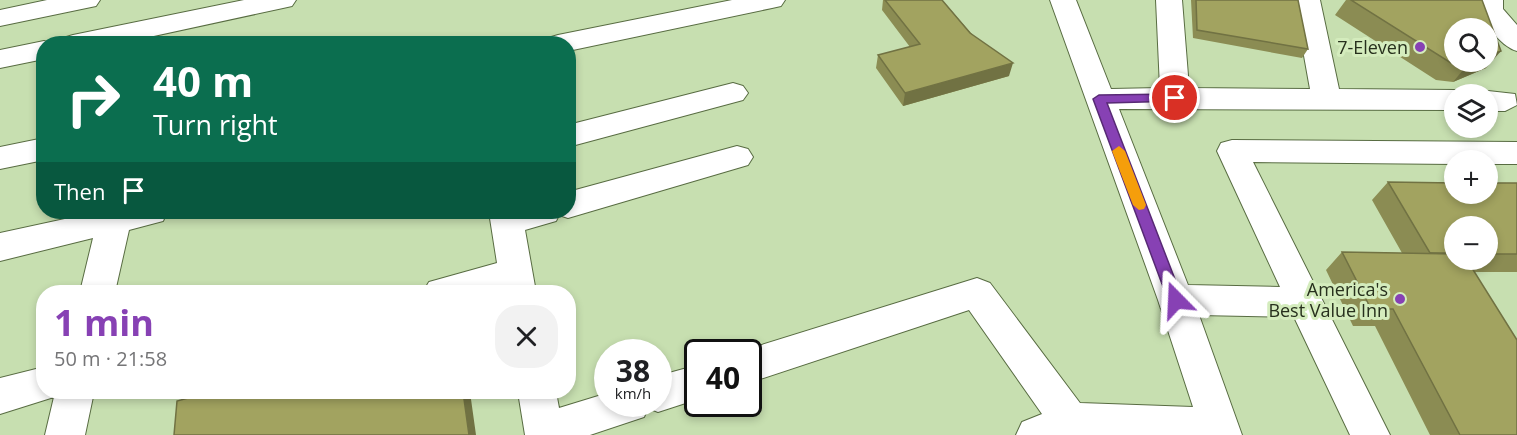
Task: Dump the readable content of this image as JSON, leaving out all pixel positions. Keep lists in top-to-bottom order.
{
  "places": ["7-Eleven", "America's Best Value Inn"],
  "page": {
    "map_buttons": ["+", "−"],
    "turn": ["40 m", "Turn right"],
    "then": "Then",
    "heading": ["1 min", "50 m · 21:58"],
    "speed": "38 km/h",
    "limit": "40"
  }
}
